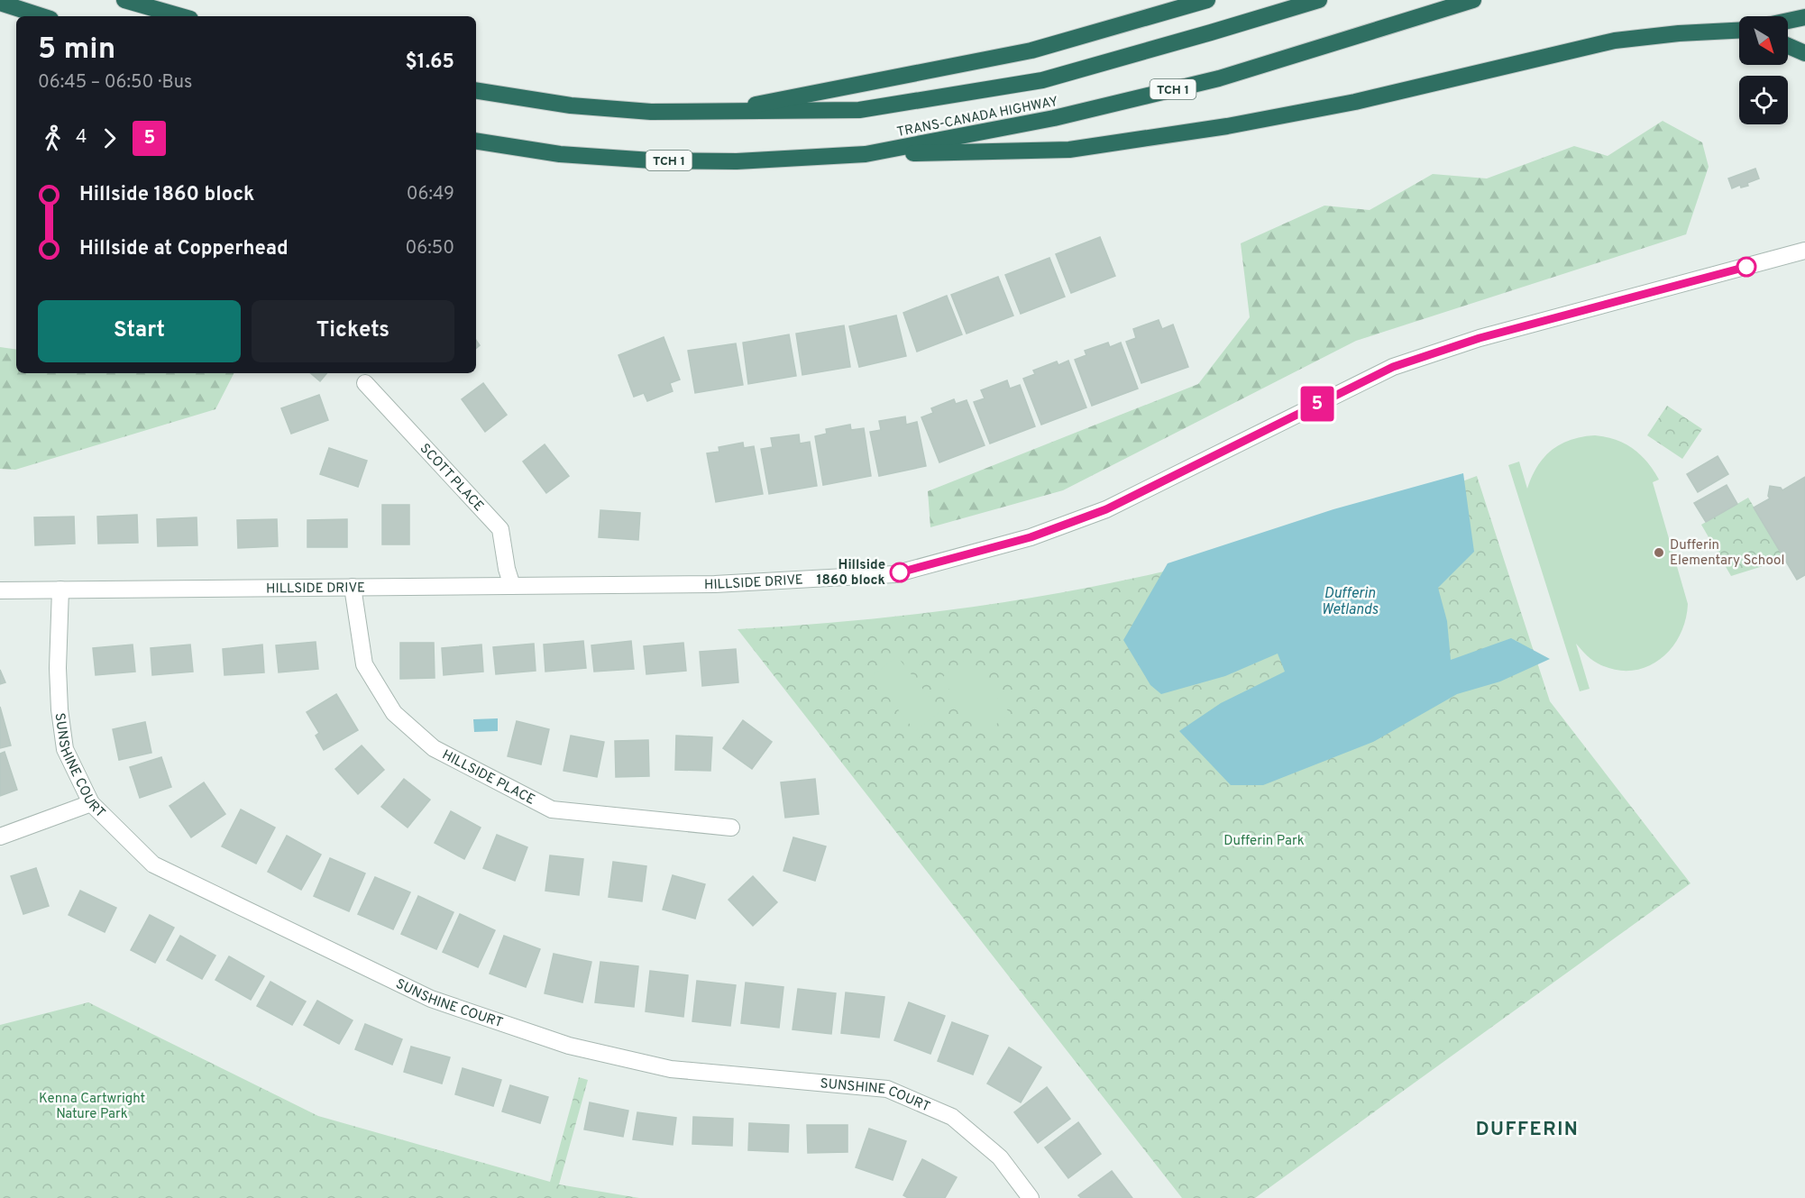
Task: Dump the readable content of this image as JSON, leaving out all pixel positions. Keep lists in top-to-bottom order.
{
  "streets": {
    "highway": ["TCH 1", "TRANS-CANADA HIGHWAY"],
    "street": [
      "SCOTT PLACE",
      "HILLSIDE DRIVE",
      "SUNSHINE COURT",
      "HILLSIDE PLACE"
    ]
  },
  "crossings": [
    ["SCOTT PLACE", "HILLSIDE DRIVE"],
    ["HILLSIDE DRIVE", "SUNSHINE COURT"],
    ["HILLSIDE DRIVE", "HILLSIDE PLACE"]
  ],
  "districts": ["DUFFERIN"],
  "water": ["Dufferin Wetlands"],
  "parks": ["Dufferin Park", "Kenna Cartwright Nature Park"],
  "places": ["Dufferin Elementary School", "Hillside 1860 block"],
  "lines": ["bus line 5"],
  "north": "bottom right",
  "page": {
    "on_map": "5",
    "heading": ["5 min", "06:45 – 06:50 · Bus", "$1.65"],
    "legs": ["4", "5"],
    "list": [
      {
        "name": "Hillside 1860 block",
        "value": "06:49"
      },
      {
        "name": "Hillside at Copperhead",
        "value": "06:50"
      }
    ],
    "buttons": ["Start", "Tickets"]
  }
}
